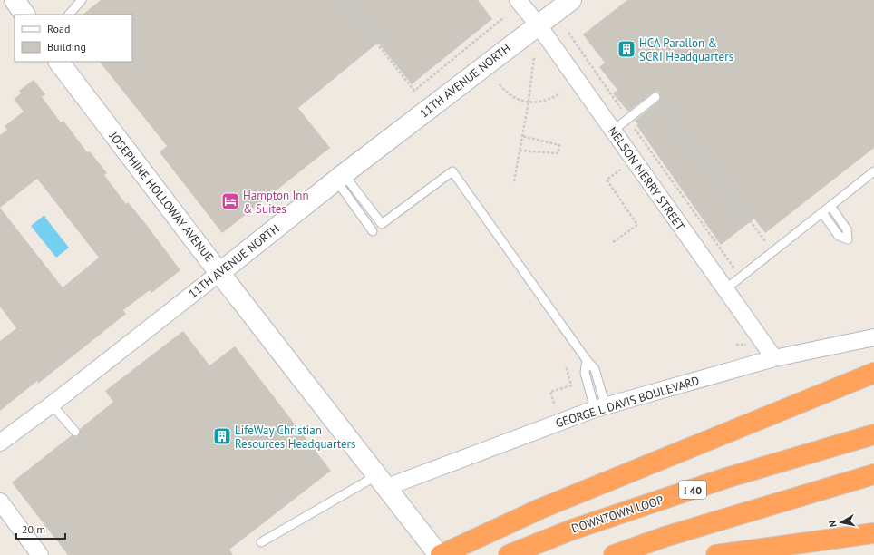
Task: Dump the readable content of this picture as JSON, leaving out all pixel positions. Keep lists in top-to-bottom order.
{
  "streets": {
    "highway": ["I 40", "DOWNTOWN LOOP"],
    "street": [
      "11TH AVENUE NORTH",
      "NELSON MERRY STREET",
      "JOSEPHINE HOLLOWAY AVENUE",
      "GEORGE L DAVIS BOULEVARD"
    ]
  },
  "crossings": [
    ["11TH AVENUE NORTH", "NELSON MERRY STREET"],
    ["11TH AVENUE NORTH", "JOSEPHINE HOLLOWAY AVENUE"],
    ["NELSON MERRY STREET", "GEORGE L DAVIS BOULEVARD"],
    ["JOSEPHINE HOLLOWAY AVENUE", "GEORGE L DAVIS BOULEVARD"]
  ],
  "places": {
    "building": ["HCA Parallon & SCRI Headquarters", "LifeWay Christian Resources Headquarters"],
    "hotel": ["Hampton Inn & Suites"]
  },
  "legend": ["Road", "Building"],
  "scale_bar": "20 m",
  "north": "left"
}
